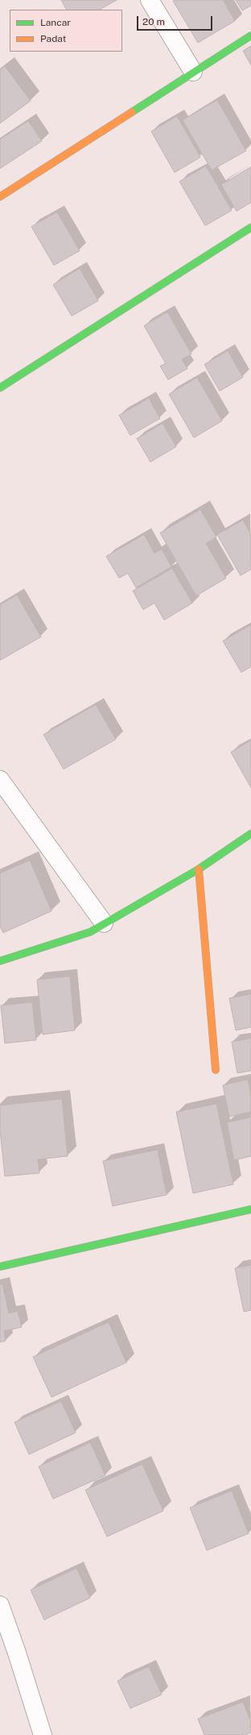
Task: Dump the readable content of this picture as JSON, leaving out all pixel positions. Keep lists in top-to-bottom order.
{
  "legend": ["Lancar", "Padat"],
  "scale_bar": "20 m"
}
